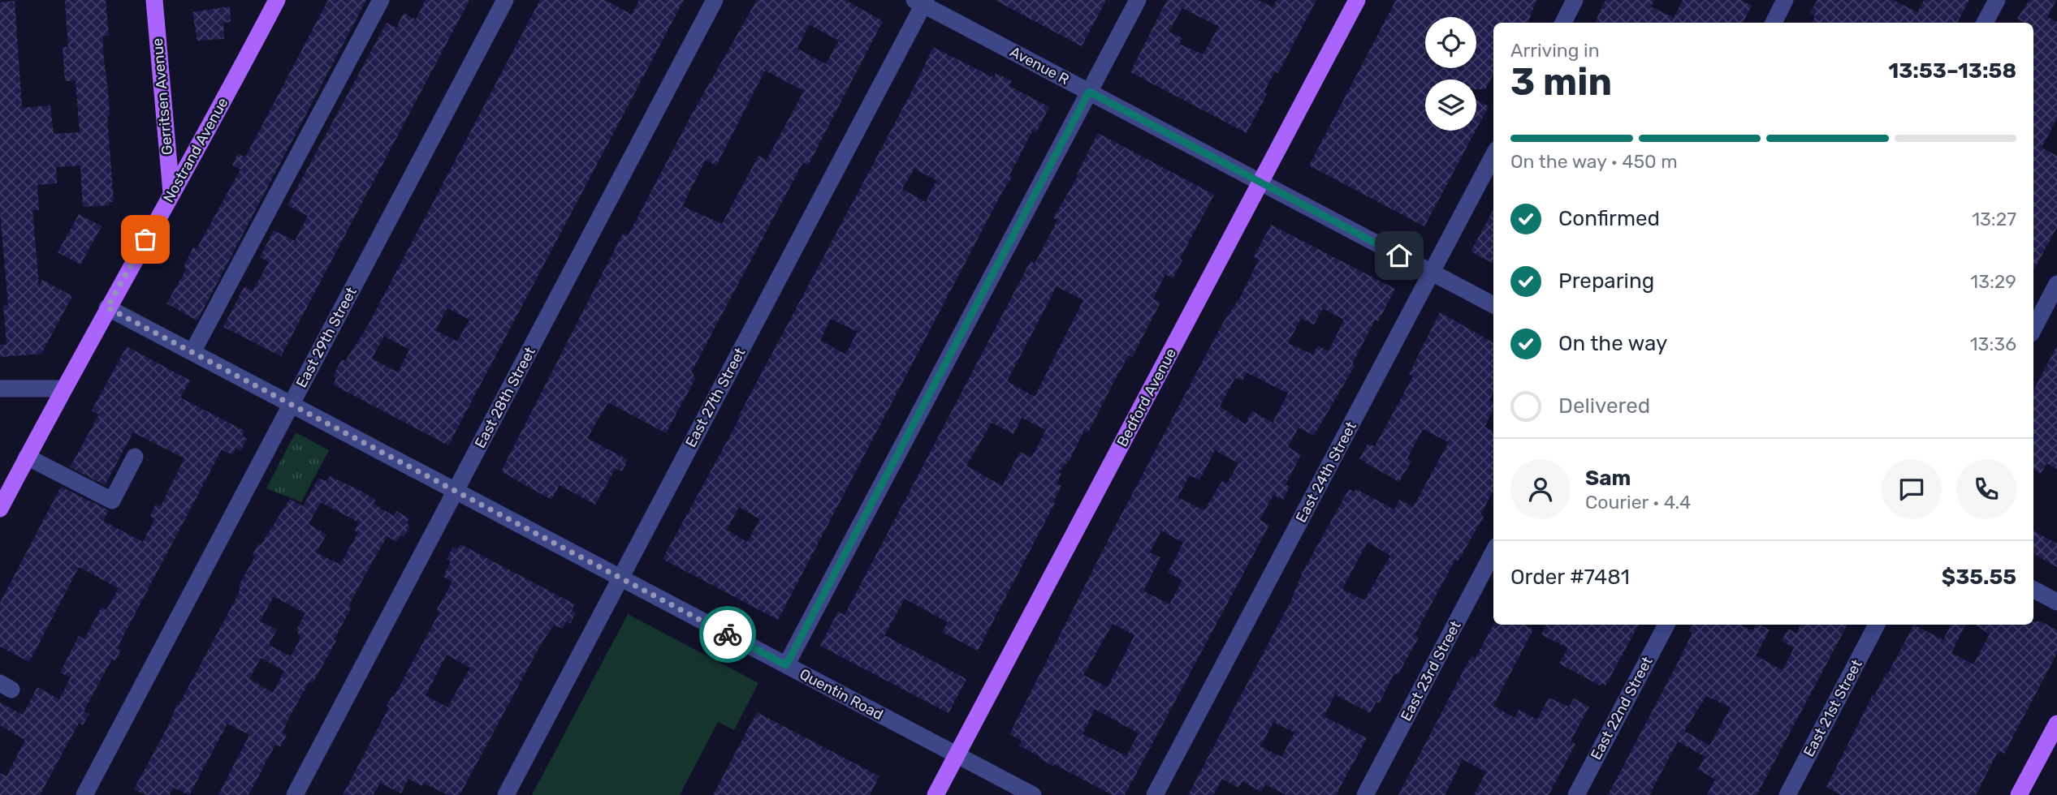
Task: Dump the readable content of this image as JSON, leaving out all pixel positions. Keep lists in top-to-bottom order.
{
  "streets": {
    "main road": ["Gerritsen Avenue", "Nostrand Avenue", "Bedford Avenue"],
    "street": [
      "Avenue R",
      "East 29th Street",
      "East 28th Street",
      "East 27th Street",
      "East 24th Street",
      "East 23rd Street",
      "Quentin Road",
      "East 22nd Street",
      "East 21st Street"
    ]
  },
  "crossings": [
    ["Avenue R", "East 27th Street"],
    ["Avenue R", "Bedford Avenue"],
    ["Avenue R", "East 24th Street"],
    ["Gerritsen Avenue", "Nostrand Avenue"],
    ["Nostrand Avenue", "Quentin Road"],
    ["East 29th Street", "Quentin Road"],
    ["East 28th Street", "Quentin Road"],
    ["East 27th Street", "Quentin Road"],
    ["Bedford Avenue", "Quentin Road"]
  ],
  "page": {
    "heading": ["3 min", "Arriving in", "13:53–13:58"],
    "panel": [
      "Sam",
      "Courier · 4.4",
      "Order #7481",
      "$35.55"
    ],
    "bar": "On the way · 450 m",
    "list": [
      ["Confirmed", "13:27"],
      ["Preparing", "13:29"],
      ["On the way", "13:36"],
      "Delivered"
    ]
  }
}
